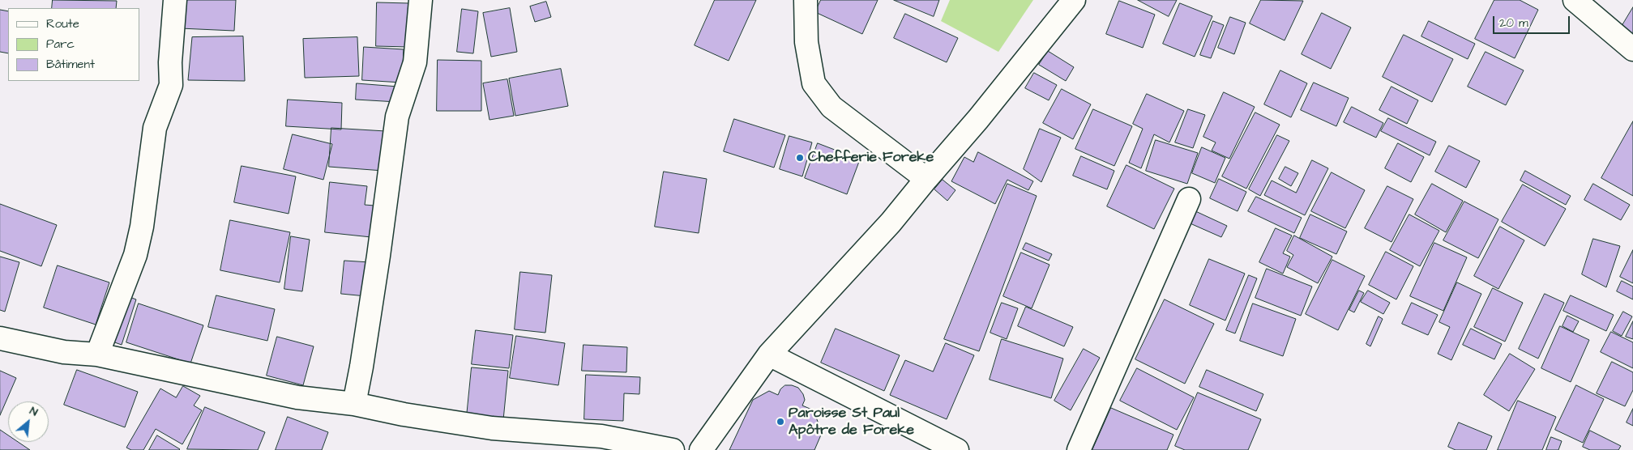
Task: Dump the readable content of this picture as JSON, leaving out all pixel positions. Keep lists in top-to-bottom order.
{
  "places": ["Chefferie Foreke", "Paroisse St Paul Apôtre de Foreke"],
  "legend": ["Route", "Parc", "Bâtiment"],
  "scale_bar": "20 m",
  "north": "top right"
}
